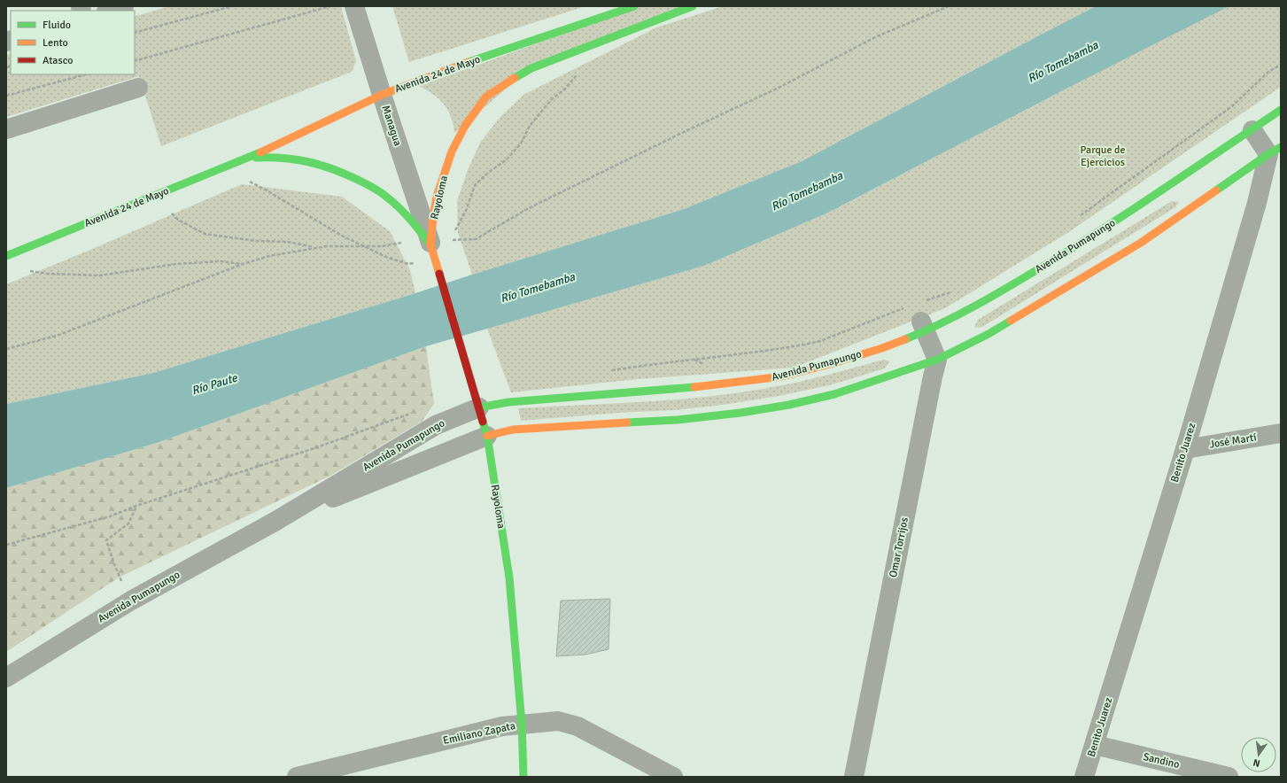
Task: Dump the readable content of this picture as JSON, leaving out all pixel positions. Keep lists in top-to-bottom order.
{
  "streets": {
    "main road": ["Avenida 24 de Mayo", "Rayoloma", "Avenida Pumapungo"],
    "street": [
      "Managua",
      "José Martí",
      "Benito Juarez",
      "Omar Torrijos",
      "Emiliano Zapata",
      "Sandino"
    ]
  },
  "crossings": [
    ["Avenida 24 de Mayo", "Managua"],
    ["Avenida 24 de Mayo", "Rayoloma"],
    ["Managua", "Rayoloma"],
    ["Rayoloma", "Avenida Pumapungo"],
    ["Rayoloma", "Emiliano Zapata"],
    ["Avenida Pumapungo", "Benito Juarez"],
    ["Avenida Pumapungo", "Omar Torrijos"],
    ["José Martí", "Benito Juarez"],
    ["Benito Juarez", "Sandino"]
  ],
  "water": ["Río Tomebamba", "Río Paute"],
  "parks": ["Parque de Ejercicios"],
  "legend": ["Fluido", "Lento", "Atasco"],
  "north": "bottom"
}
